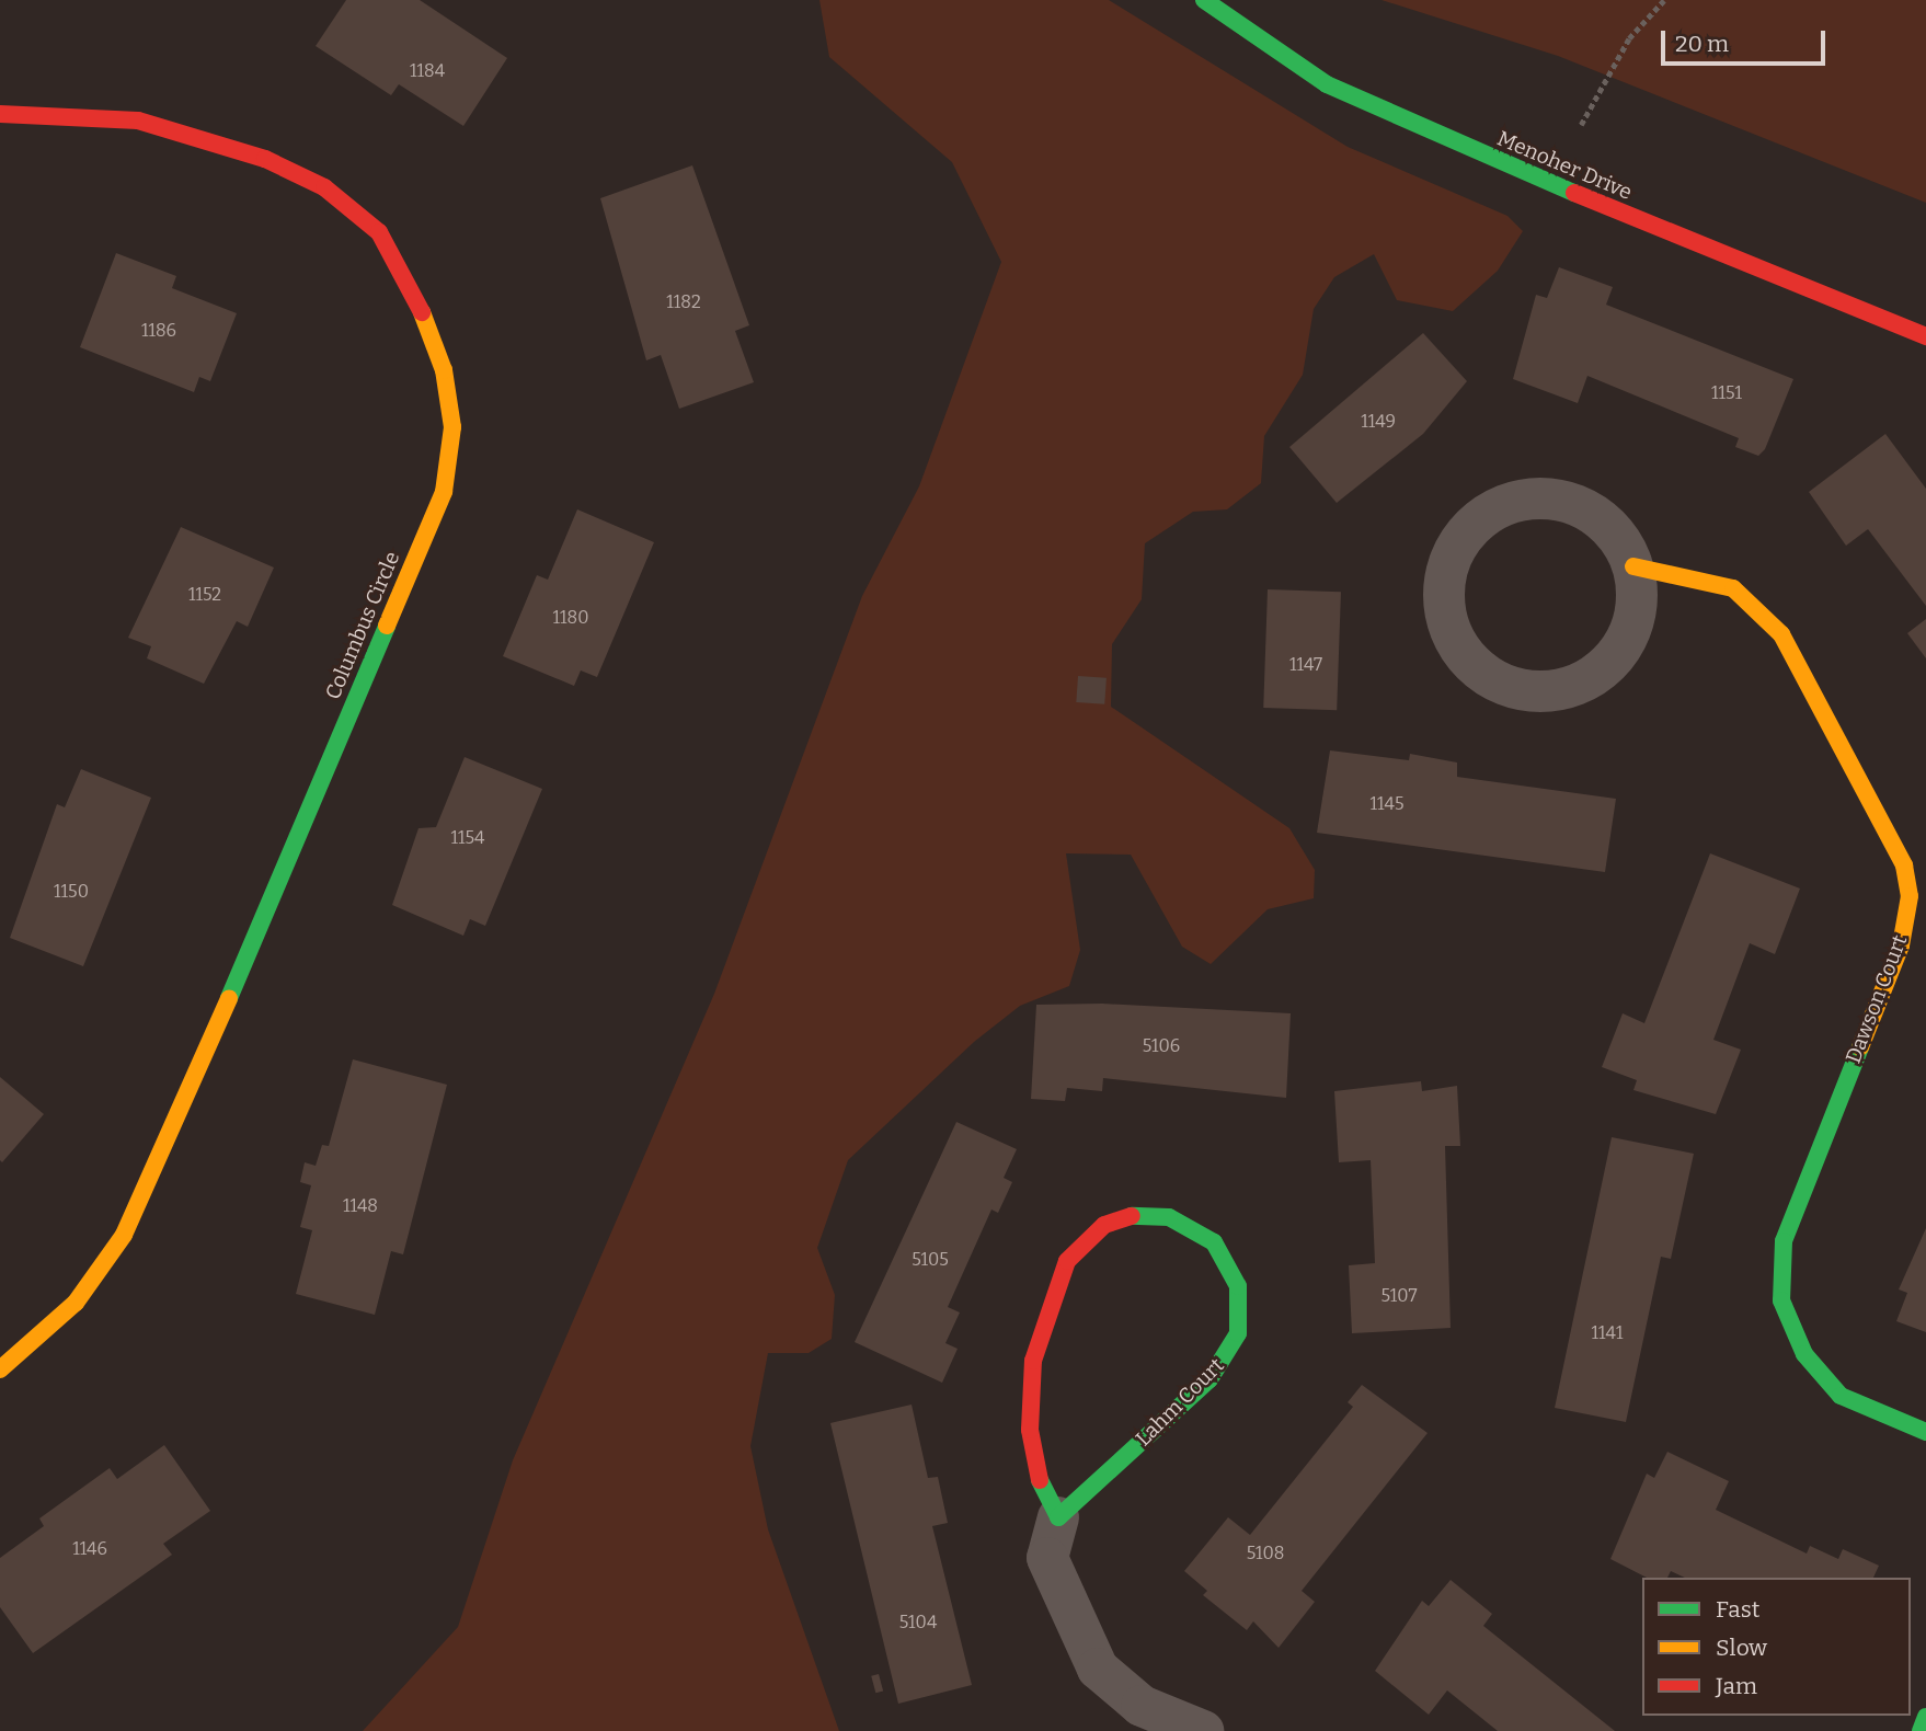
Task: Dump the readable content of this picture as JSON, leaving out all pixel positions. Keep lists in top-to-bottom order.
{
  "streets": {
    "street": [
      "Menoher Drive",
      "Columbus Circle",
      "Dawson Court",
      "Lahm Court"
    ]
  },
  "house_numbers": [
    "1184",
    "1182",
    "1186",
    "1151",
    "1149",
    "1152",
    "1180",
    "1147",
    "1145",
    "1154",
    "1150",
    "5106",
    "1148",
    "5105",
    "5107",
    "1141",
    "1146",
    "5108",
    "5104"
  ],
  "legend": ["Fast", "Slow", "Jam"],
  "scale_bar": "20 m"
}
